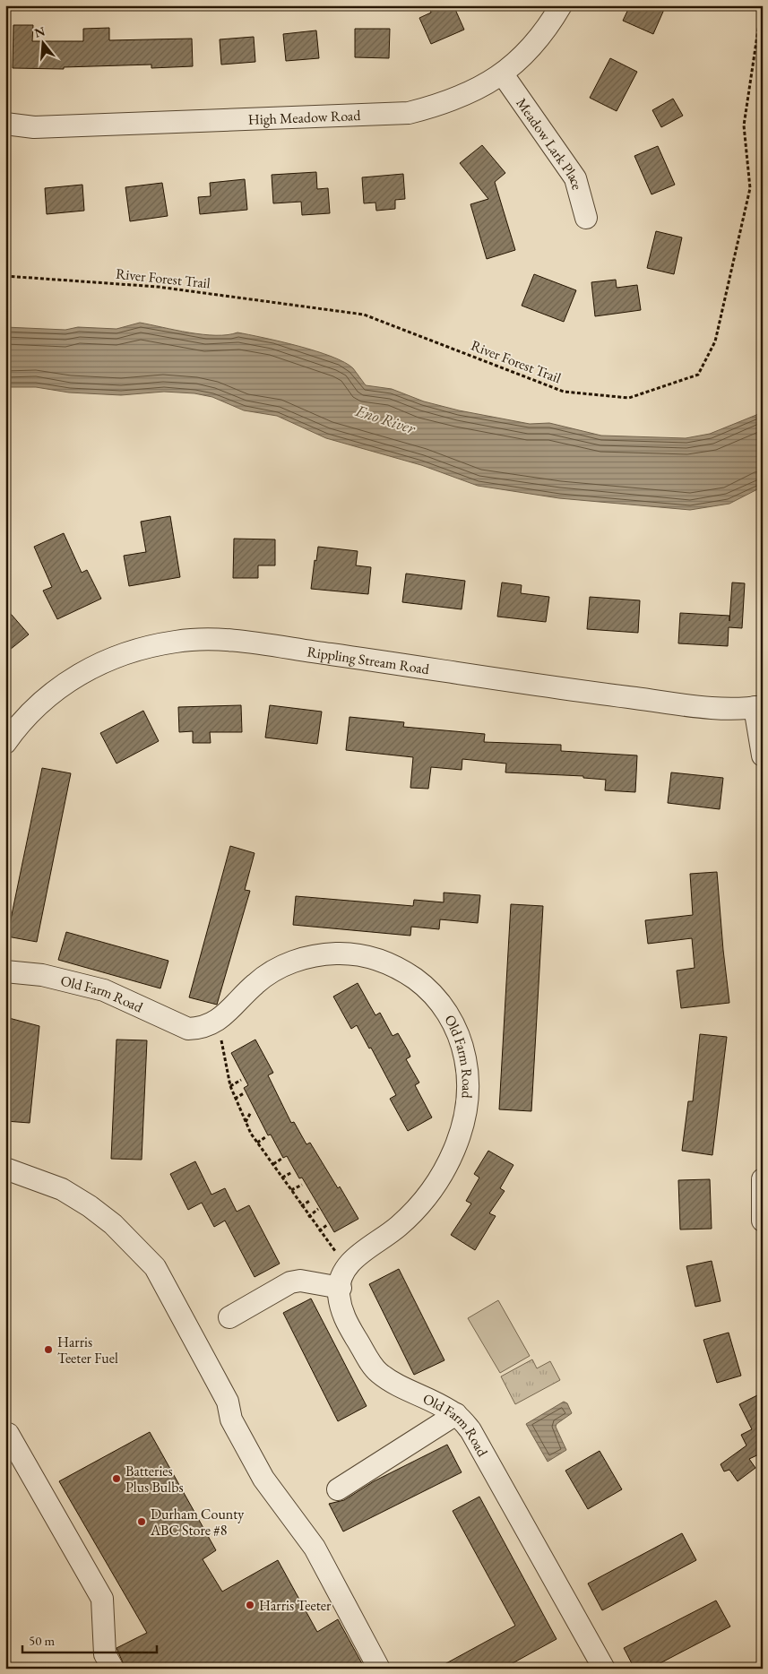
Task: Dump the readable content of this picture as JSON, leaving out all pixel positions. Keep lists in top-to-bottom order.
{
  "streets": {
    "street": [
      "High Meadow Road",
      "Meadow Lark Place",
      "Rippling Stream Road",
      "Old Farm Road"
    ],
    "path": ["River Forest Trail"]
  },
  "crossings": [
    ["High Meadow Road", "Meadow Lark Place"]
  ],
  "water": ["Eno River"],
  "places": [
    "Harris Teeter Fuel",
    "Batteries Plus Bulbs",
    "Durham County ABC Store #8",
    "Harris Teeter"
  ],
  "scale_bar": "50 m",
  "north": "top"
}
